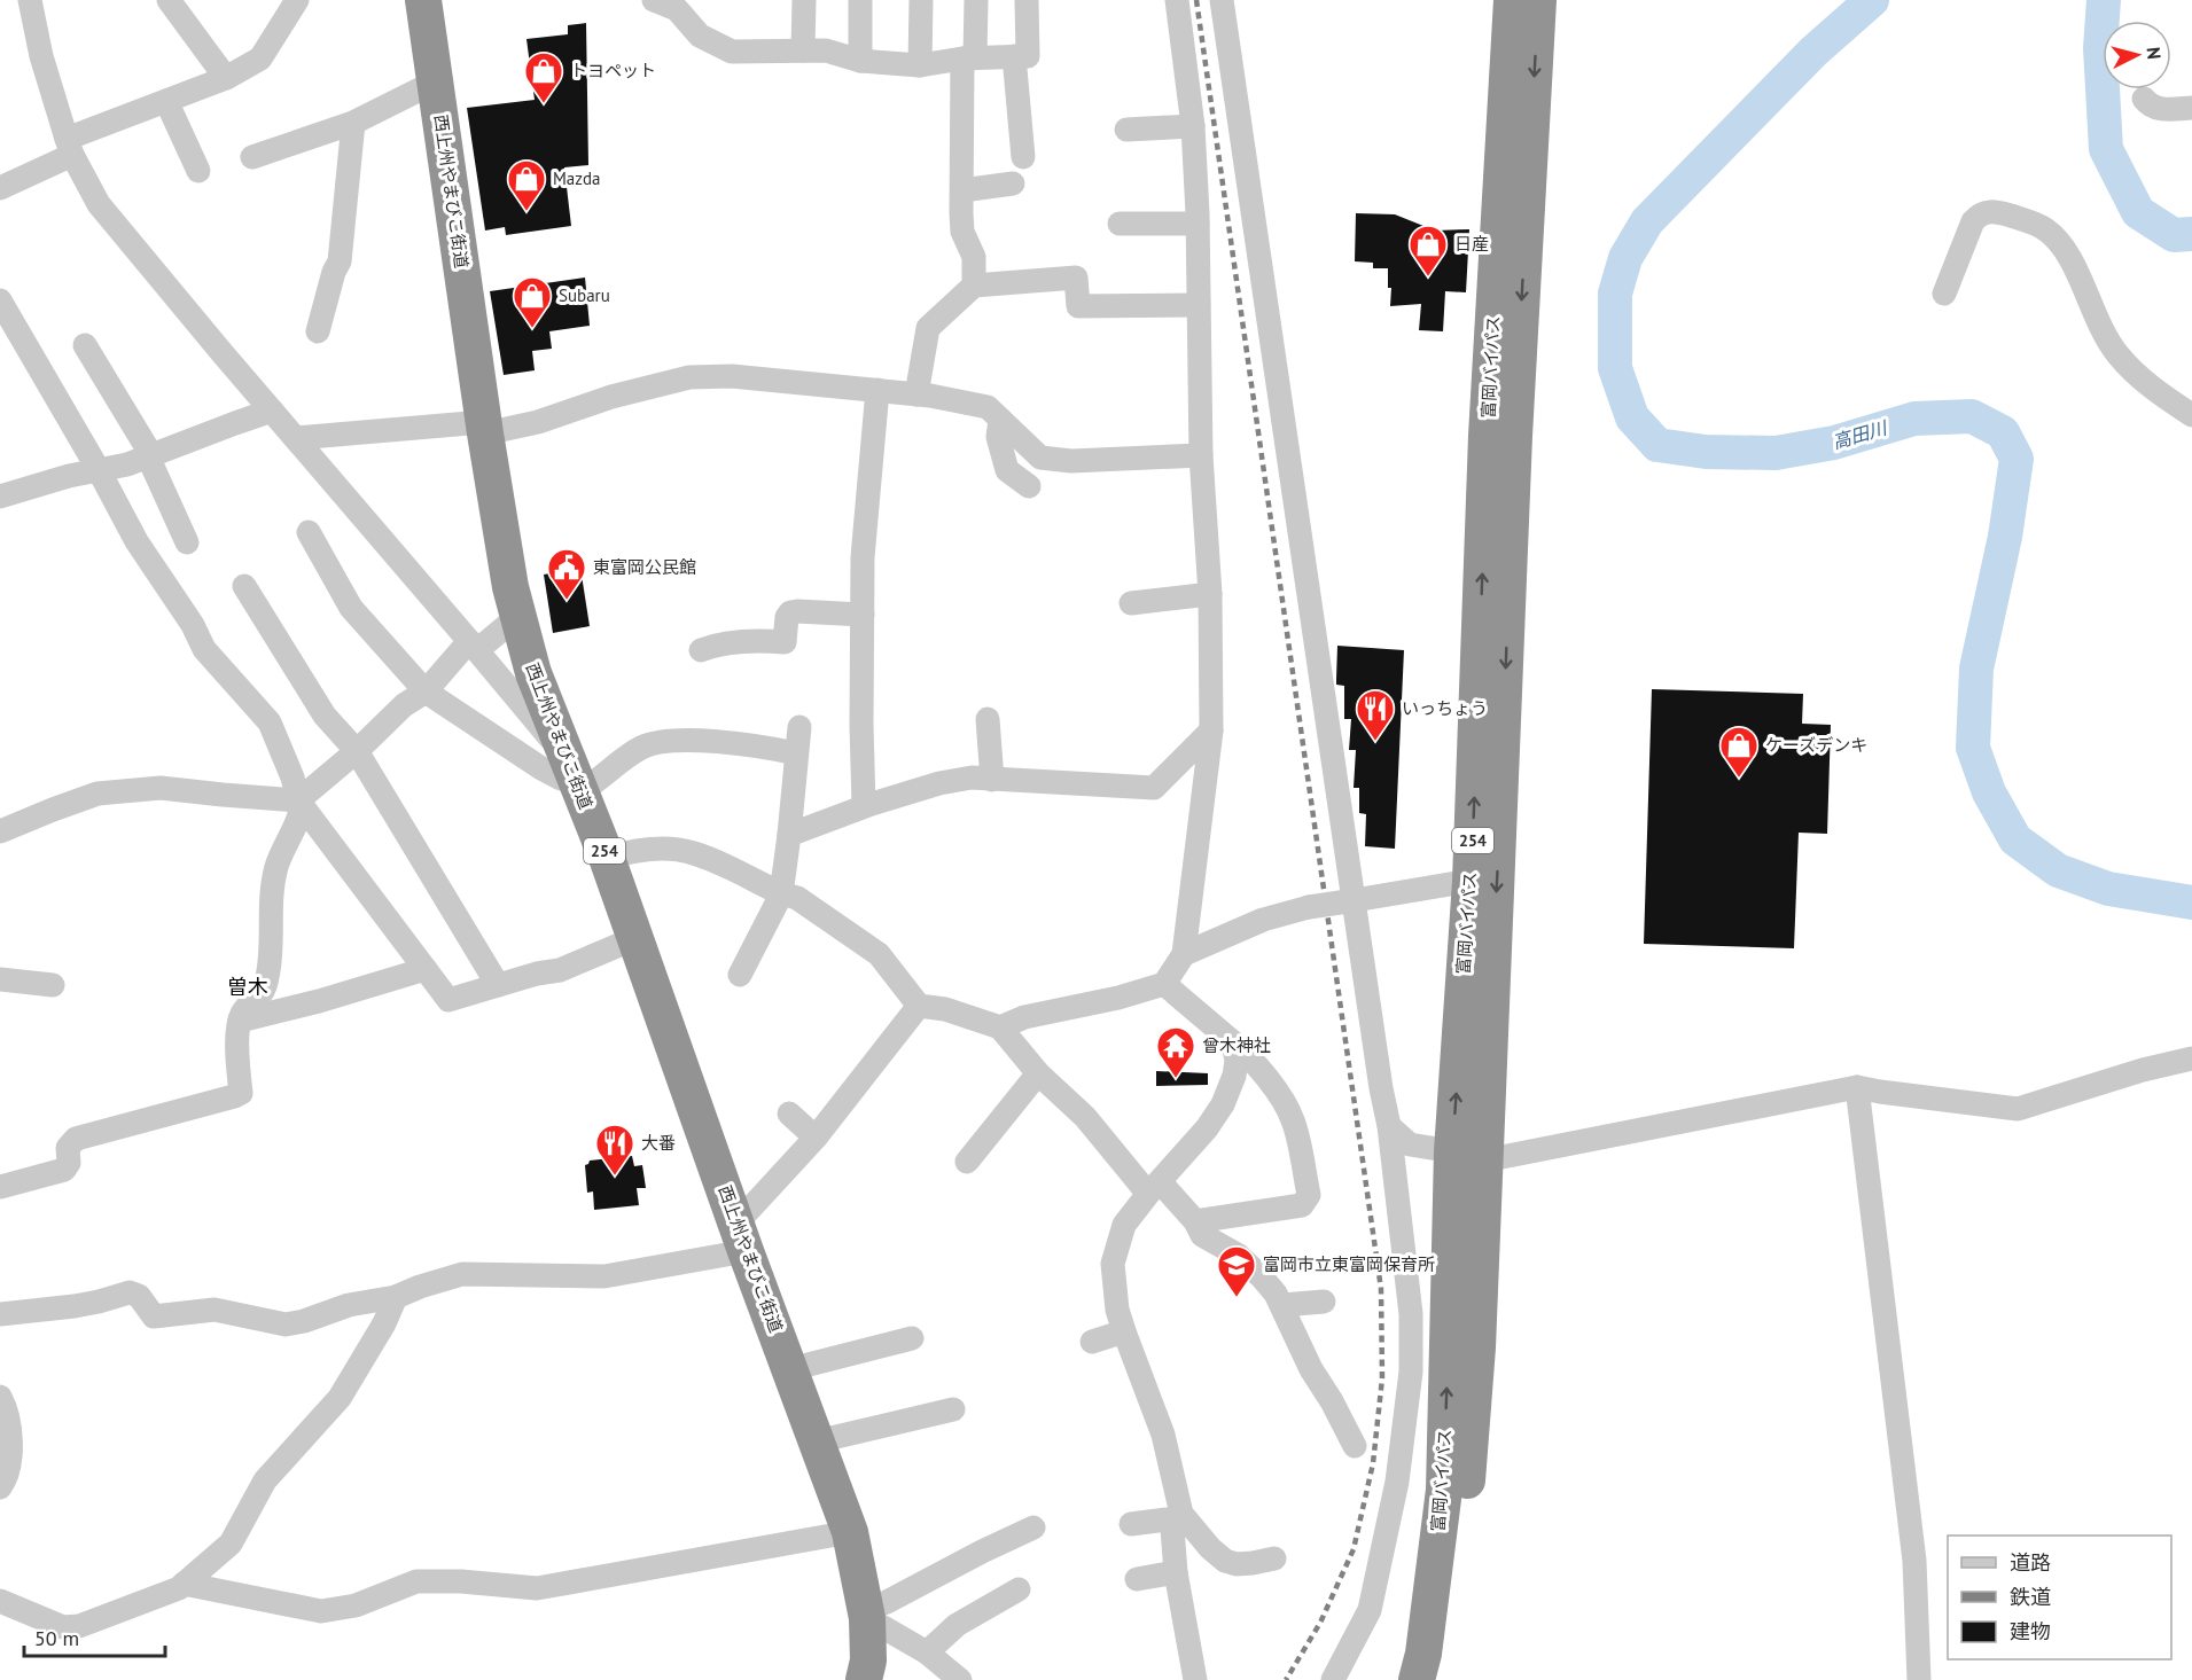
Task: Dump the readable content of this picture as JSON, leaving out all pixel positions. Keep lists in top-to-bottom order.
{
  "streets": {
    "highway": ["西上州やまびこ街道", "富岡バイパス", "254"]
  },
  "districts": ["曽木"],
  "water": ["高田川"],
  "places": {
    "shop": [
      "トヨペット",
      "Mazda",
      "日産",
      "Subaru",
      "ケーズデンキ"
    ],
    "public building": ["東富岡公民館"],
    "restaurant": ["いっちょう", "大番"],
    "temple": ["曾木神社"],
    "school or university": ["富岡市立東富岡保育所"]
  },
  "legend": ["道路", "鉄道", "建物"],
  "scale_bar": "50 m",
  "north": "right"
}
